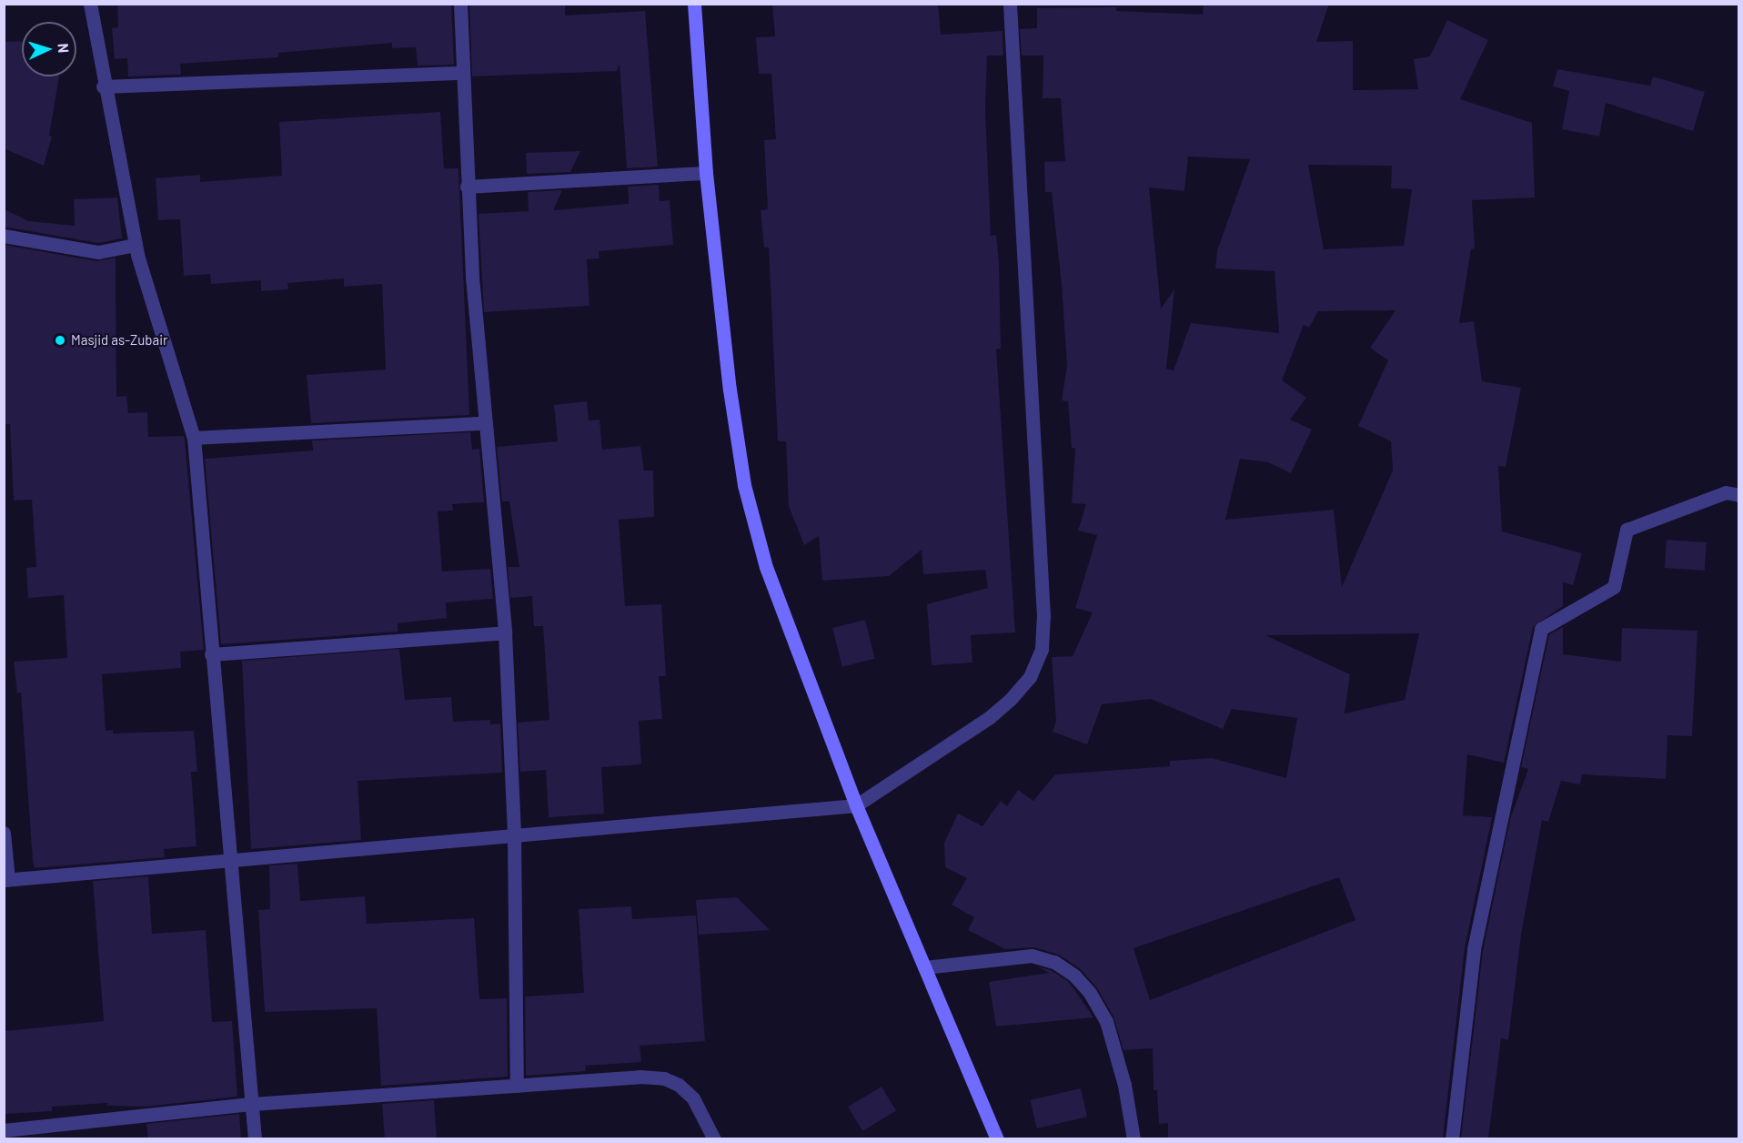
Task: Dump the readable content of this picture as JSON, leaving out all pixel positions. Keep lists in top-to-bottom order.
{
  "places": ["Masjid as-Zubair"],
  "north": "right"
}
